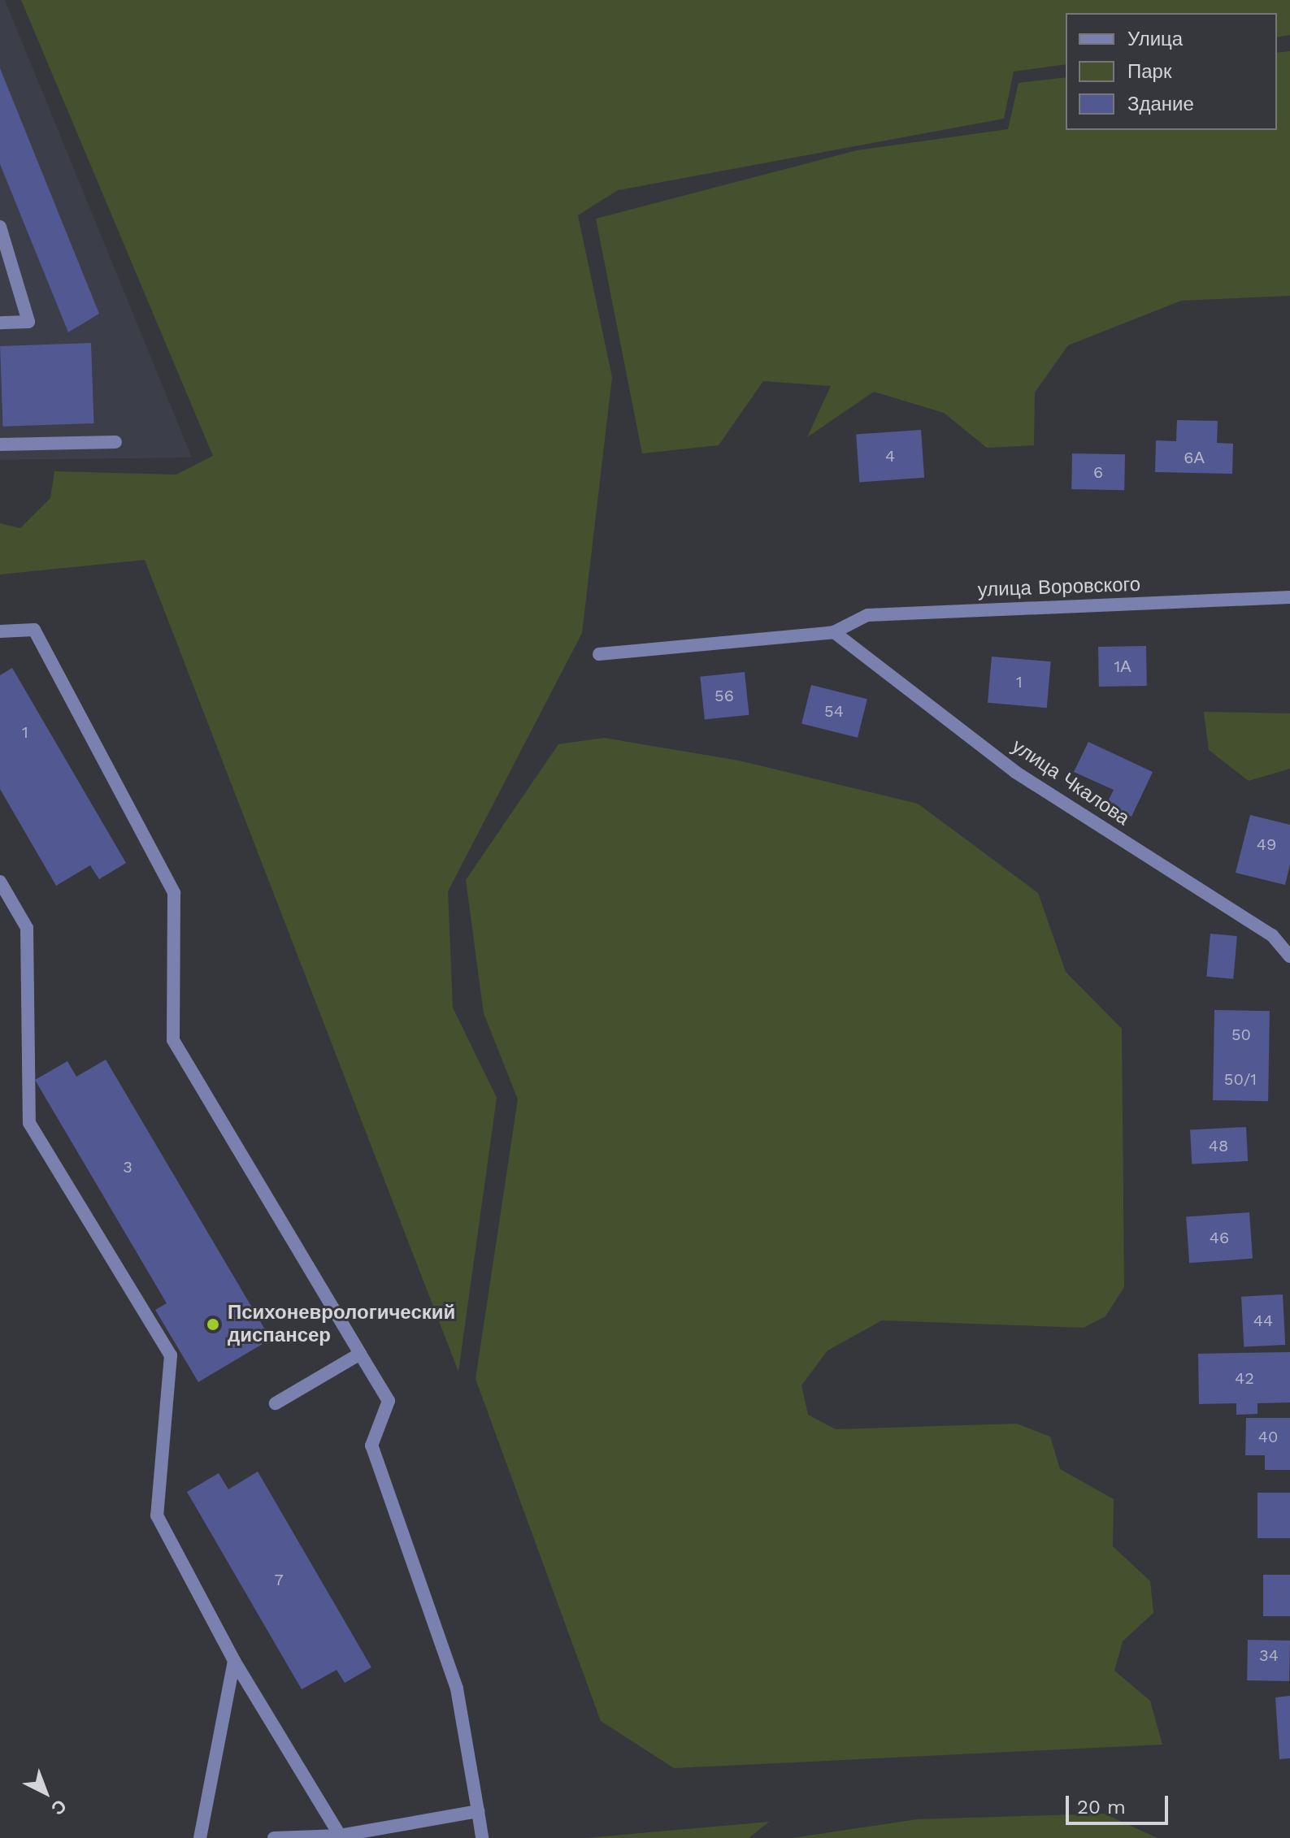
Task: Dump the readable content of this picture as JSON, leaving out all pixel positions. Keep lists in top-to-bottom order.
{
  "streets": {
    "street": ["улица Воровского", "улица Чкалова"]
  },
  "crossings": [
    ["улица Воровского", "улица Чкалова"]
  ],
  "places": ["Психоневрологический диспансер"],
  "house_numbers": [
    "4",
    "6А",
    "6",
    "1А",
    "1",
    "56",
    "54",
    "1",
    "49",
    "50",
    "50/1",
    "48",
    "3",
    "46",
    "44",
    "42",
    "40",
    "7",
    "34"
  ],
  "legend": ["Улица", "Парк", "Здание"],
  "scale_bar": "20 m",
  "north": "bottom right"
}
